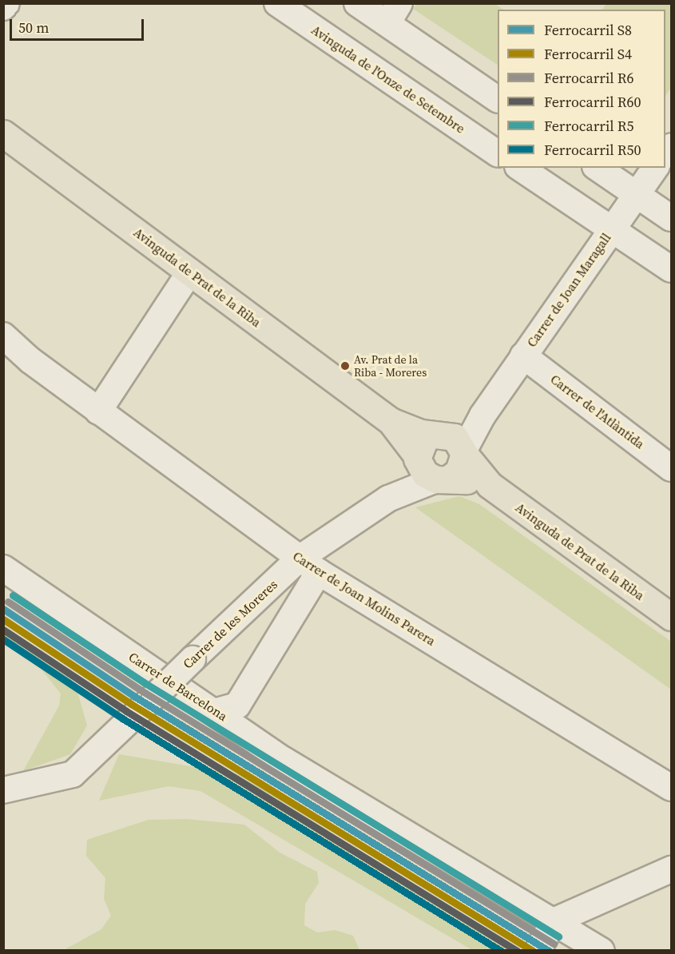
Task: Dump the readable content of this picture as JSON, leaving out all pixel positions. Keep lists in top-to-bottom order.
{
  "streets": {
    "main road": ["Avinguda de Prat de la Riba"],
    "street": [
      "Avinguda de l'Onze de Setembre",
      "Carrer de Joan Maragall",
      "Carrer de l'Atlàntida",
      "Carrer de Joan Molins Parera",
      "Carrer de les Moreres",
      "Carrer de Barcelona"
    ]
  },
  "crossings": [
    ["Carrer de Joan Maragall", "Carrer de l'Atlàntida"],
    ["Carrer de Joan Molins Parera", "Carrer de les Moreres"]
  ],
  "places": ["Av. Prat de la Riba - Moreres"],
  "lines": [
    "rail line R5",
    "rail line R6",
    "rail line S8",
    "rail line S4",
    "rail line R60",
    "rail line R50"
  ],
  "legend": [
    "Ferrocarril S8",
    "Ferrocarril S4",
    "Ferrocarril R6",
    "Ferrocarril R60",
    "Ferrocarril R5",
    "Ferrocarril R50"
  ],
  "scale_bar": "50 m"
}
